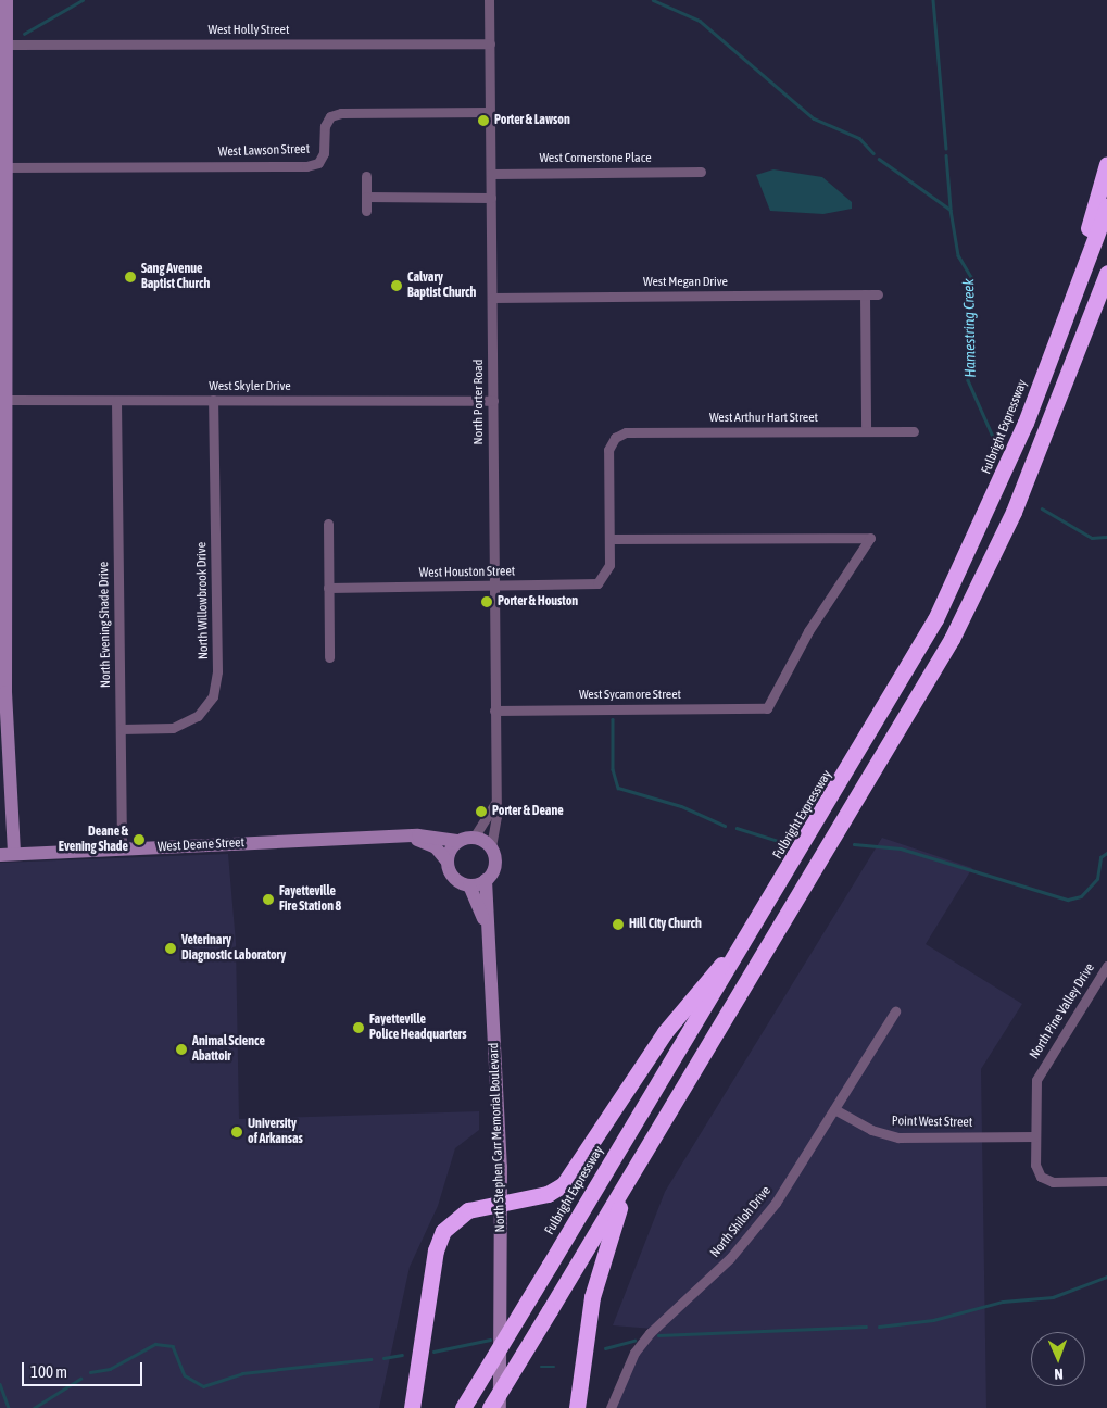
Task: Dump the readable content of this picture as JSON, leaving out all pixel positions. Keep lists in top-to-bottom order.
{
  "streets": {
    "highway": ["Fulbright Expressway"],
    "street": [
      "West Holly Street",
      "West Lawson Street",
      "West Cornerstone Place",
      "West Megan Drive",
      "West Skyler Drive",
      "North Porter Road",
      "West Arthur Hart Street",
      "West Houston Street",
      "North Willowbrook Drive",
      "North Evening Shade Drive",
      "West Sycamore Street",
      "West Deane Street",
      "North Pine Valley Drive",
      "Point West Street",
      "North Stephen Carr Memorial Boulevard",
      "North Shiloh Drive"
    ]
  },
  "crossings": [
    ["West Holly Street", "North Porter Road"],
    ["West Lawson Street", "North Porter Road"],
    ["West Cornerstone Place", "North Porter Road"],
    ["West Megan Drive", "North Porter Road"],
    ["West Skyler Drive", "North Porter Road"],
    ["West Skyler Drive", "North Willowbrook Drive"],
    ["West Skyler Drive", "North Evening Shade Drive"],
    ["North Porter Road", "West Houston Street"],
    ["North Porter Road", "West Sycamore Street"],
    ["North Porter Road", "West Deane Street"],
    ["North Porter Road", "North Stephen Carr Memorial Boulevard"],
    ["West Arthur Hart Street", "West Houston Street"],
    ["West Arthur Hart Street", "West Sycamore Street"],
    ["West Houston Street", "West Sycamore Street"],
    ["North Willowbrook Drive", "North Evening Shade Drive"],
    ["North Evening Shade Drive", "West Deane Street"],
    ["West Deane Street", "North Stephen Carr Memorial Boulevard"],
    ["North Pine Valley Drive", "Point West Street"],
    ["Point West Street", "North Shiloh Drive"]
  ],
  "water": ["Hamestring Creek"],
  "places": [
    "Porter & Lawson",
    "Sang Avenue Baptist Church",
    "Calvary Baptist Church",
    "Porter & Houston",
    "Porter & Deane",
    "Deane & Evening Shade",
    "Fayetteville Fire Station 8",
    "Hill City Church",
    "Veterinary Diagnostic Laboratory",
    "Fayetteville Police Headquarters",
    "Animal Science Abattoir",
    "University of Arkansas"
  ],
  "scale_bar": "100 m",
  "north": "bottom"
}
